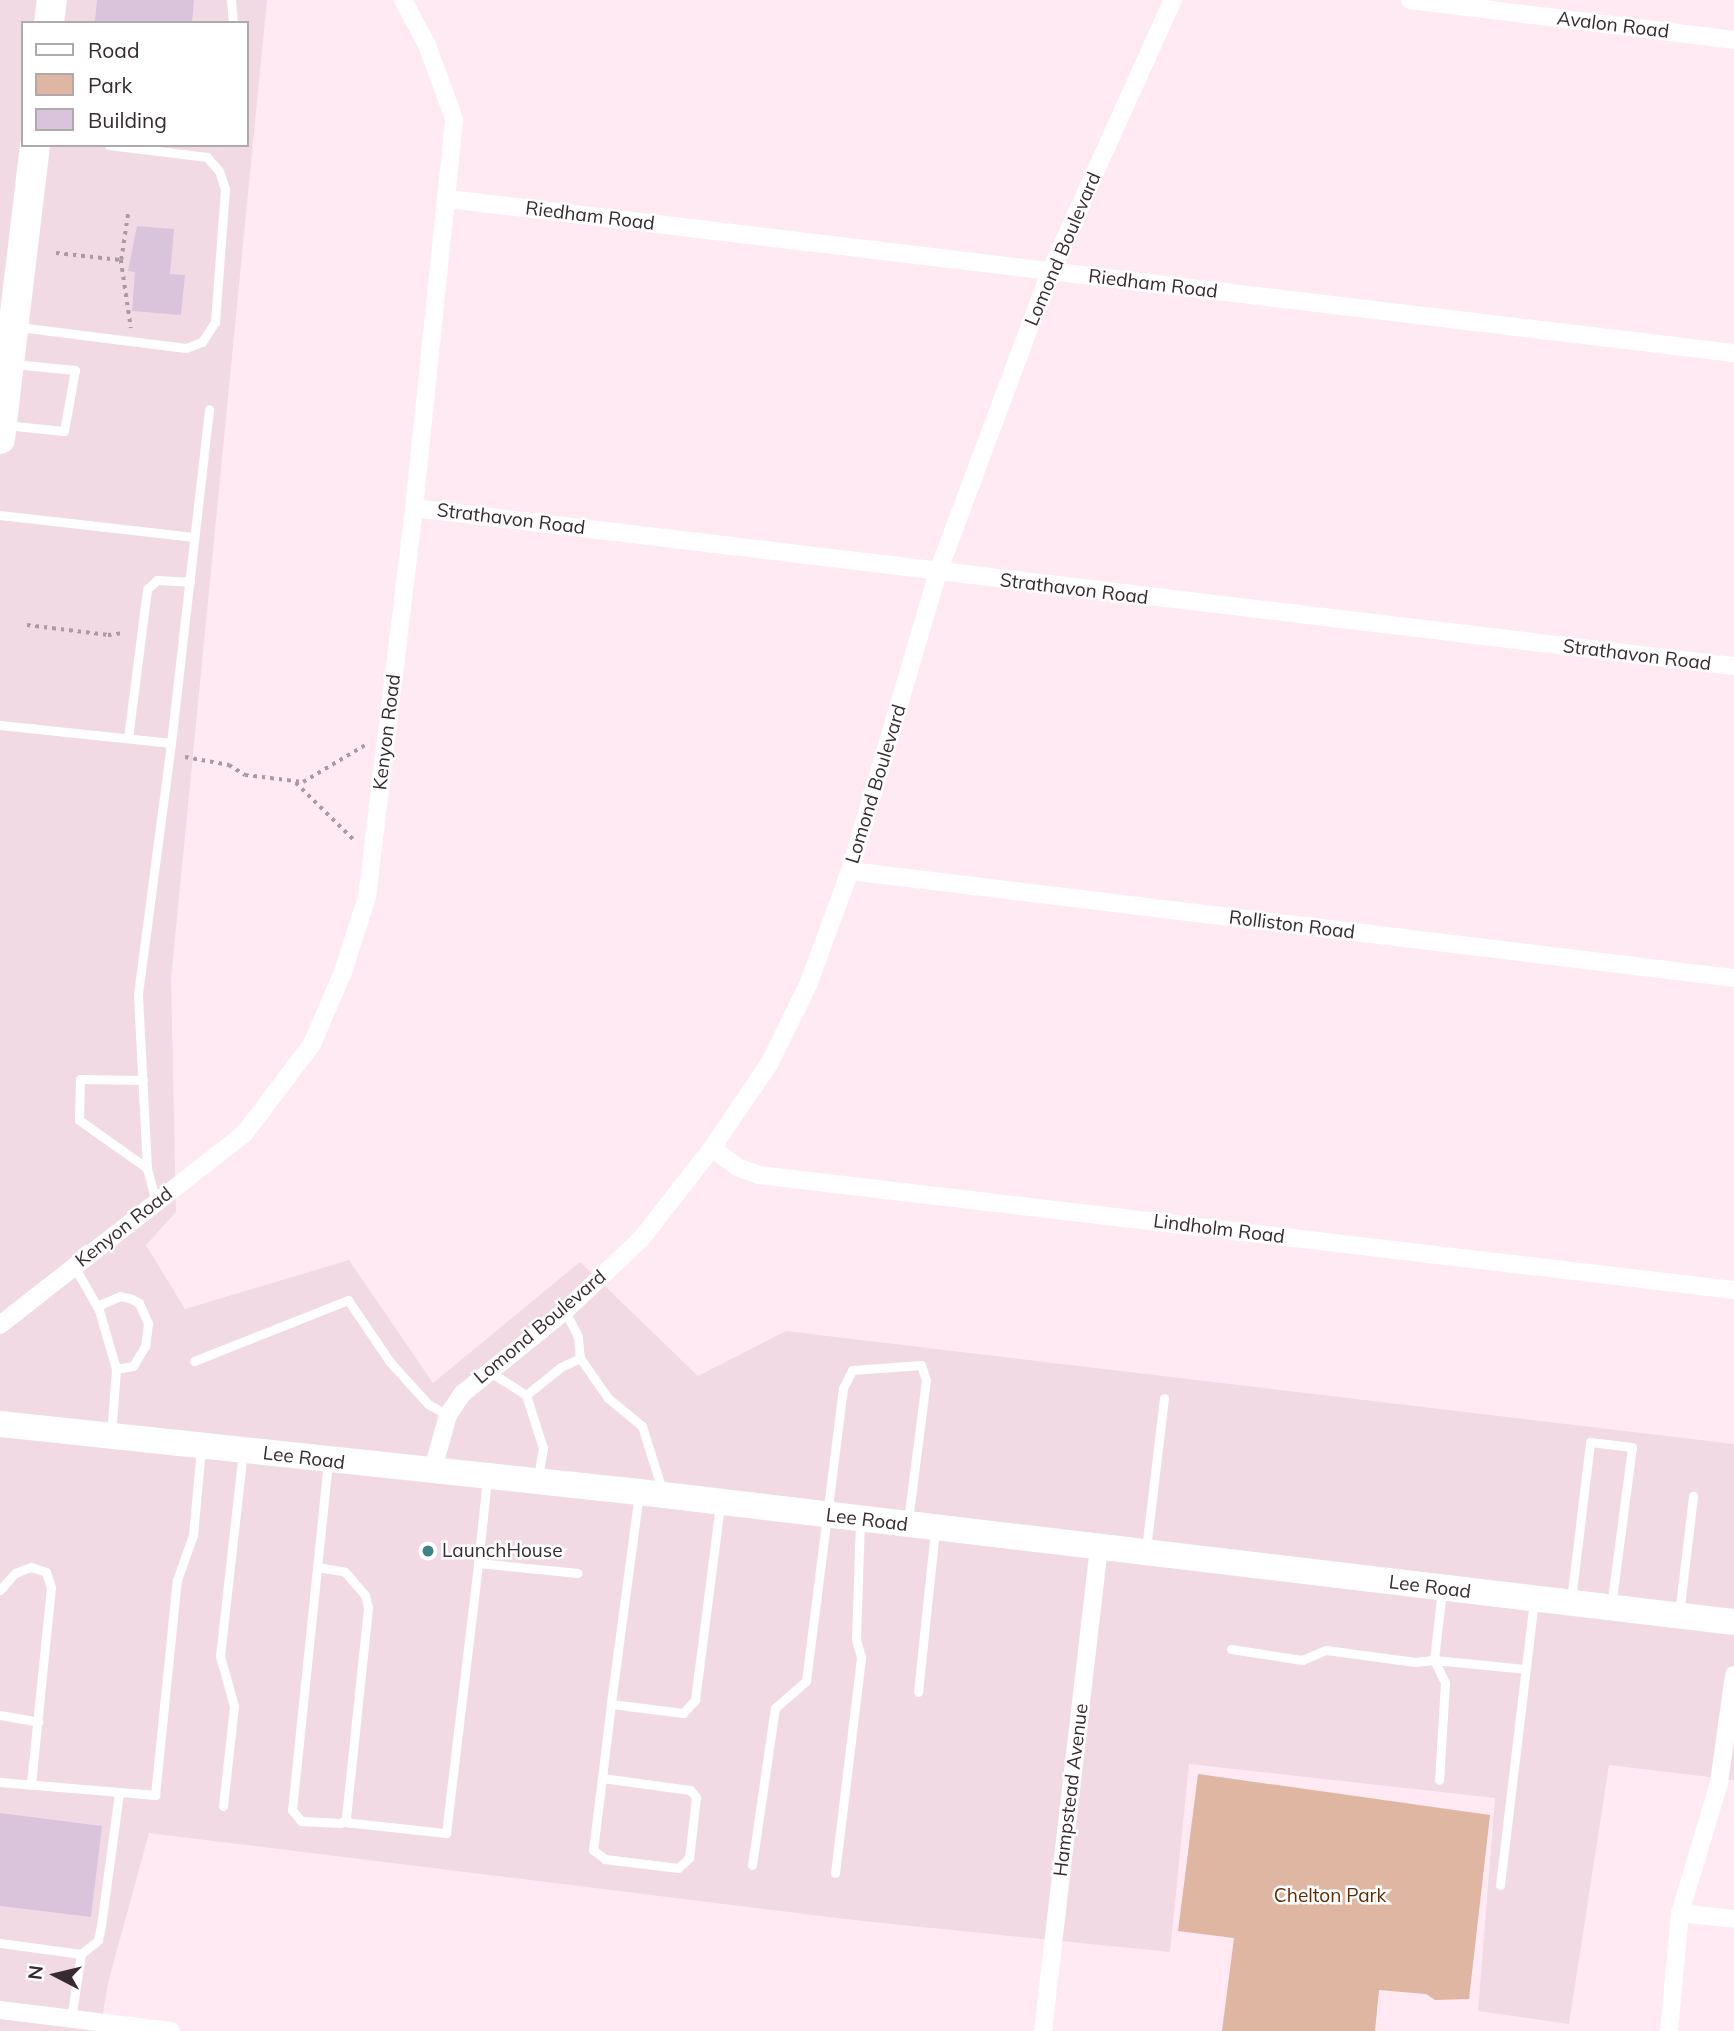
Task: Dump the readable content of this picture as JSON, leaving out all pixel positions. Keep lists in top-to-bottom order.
{
  "streets": {
    "main road": ["Lee Road"],
    "street": [
      "Avalon Road",
      "Riedham Road",
      "Lomond Boulevard",
      "Strathavon Road",
      "Kenyon Road",
      "Rolliston Road",
      "Lindholm Road",
      "Hampstead Avenue"
    ]
  },
  "crossings": [
    ["Riedham Road", "Lomond Boulevard"],
    ["Riedham Road", "Kenyon Road"],
    ["Lomond Boulevard", "Strathavon Road"],
    ["Lomond Boulevard", "Rolliston Road"],
    ["Lomond Boulevard", "Lindholm Road"],
    ["Lomond Boulevard", "Lee Road"],
    ["Strathavon Road", "Kenyon Road"],
    ["Lee Road", "Hampstead Avenue"]
  ],
  "parks": ["Chelton Park"],
  "places": ["LaunchHouse"],
  "legend": ["Road", "Park", "Building"],
  "north": "left"
}
